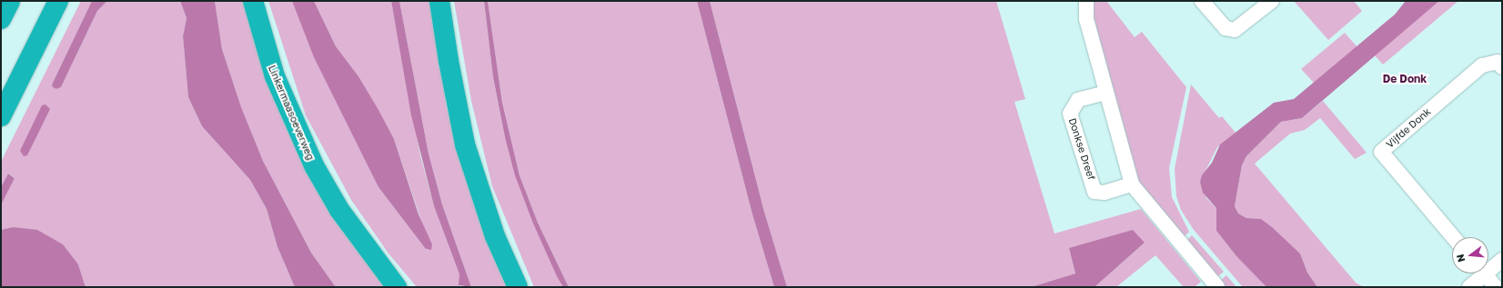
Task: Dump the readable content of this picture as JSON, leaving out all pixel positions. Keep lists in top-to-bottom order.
{
  "streets": {
    "highway": ["Linkermaasoeverweg"],
    "street": ["Vijfde Donk", "Donkse Dreef"]
  },
  "districts": ["De Donk"],
  "north": "left"
}
